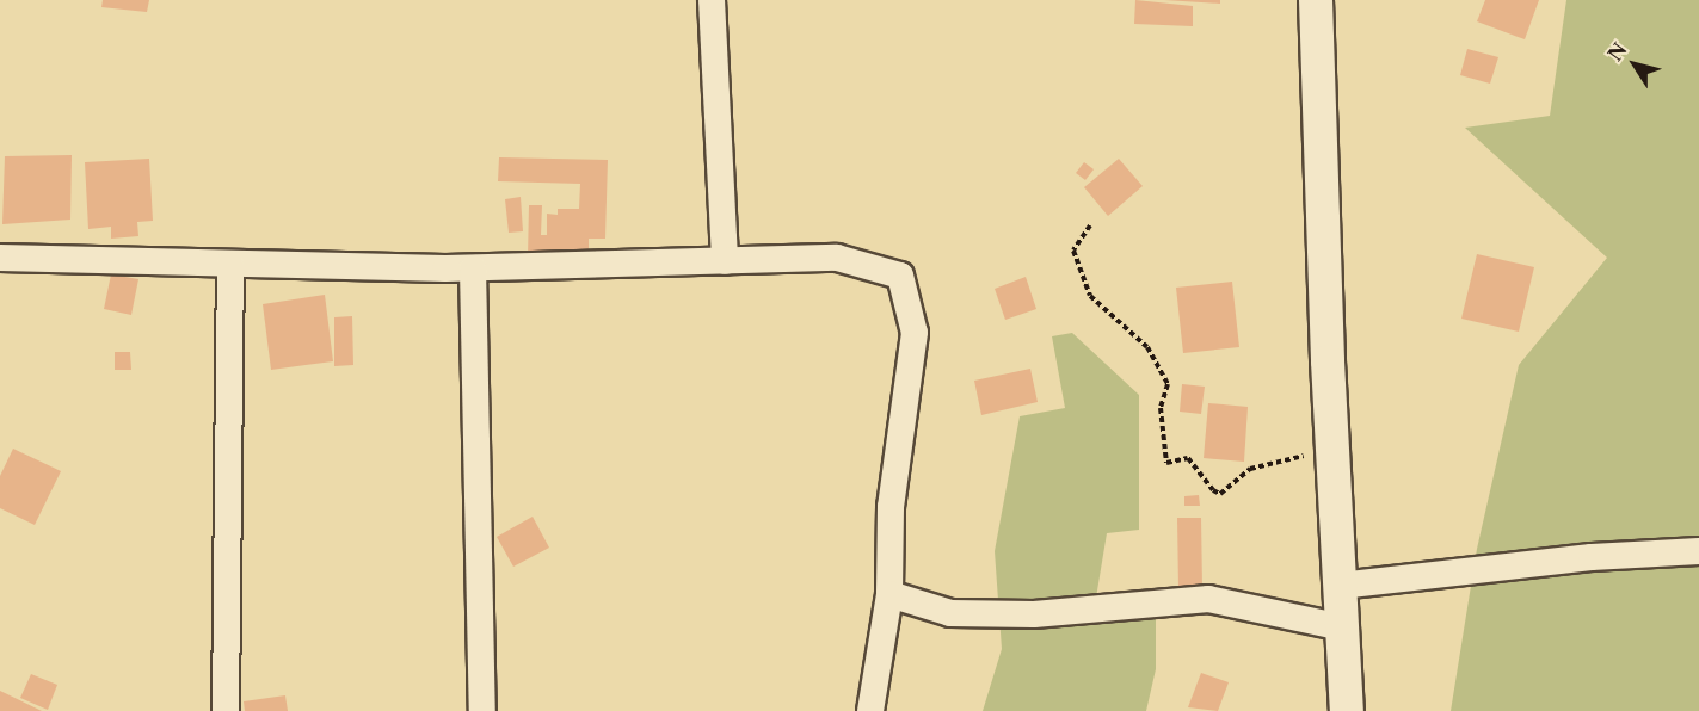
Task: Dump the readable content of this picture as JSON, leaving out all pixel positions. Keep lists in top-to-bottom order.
{
  "north": "top left"
}
